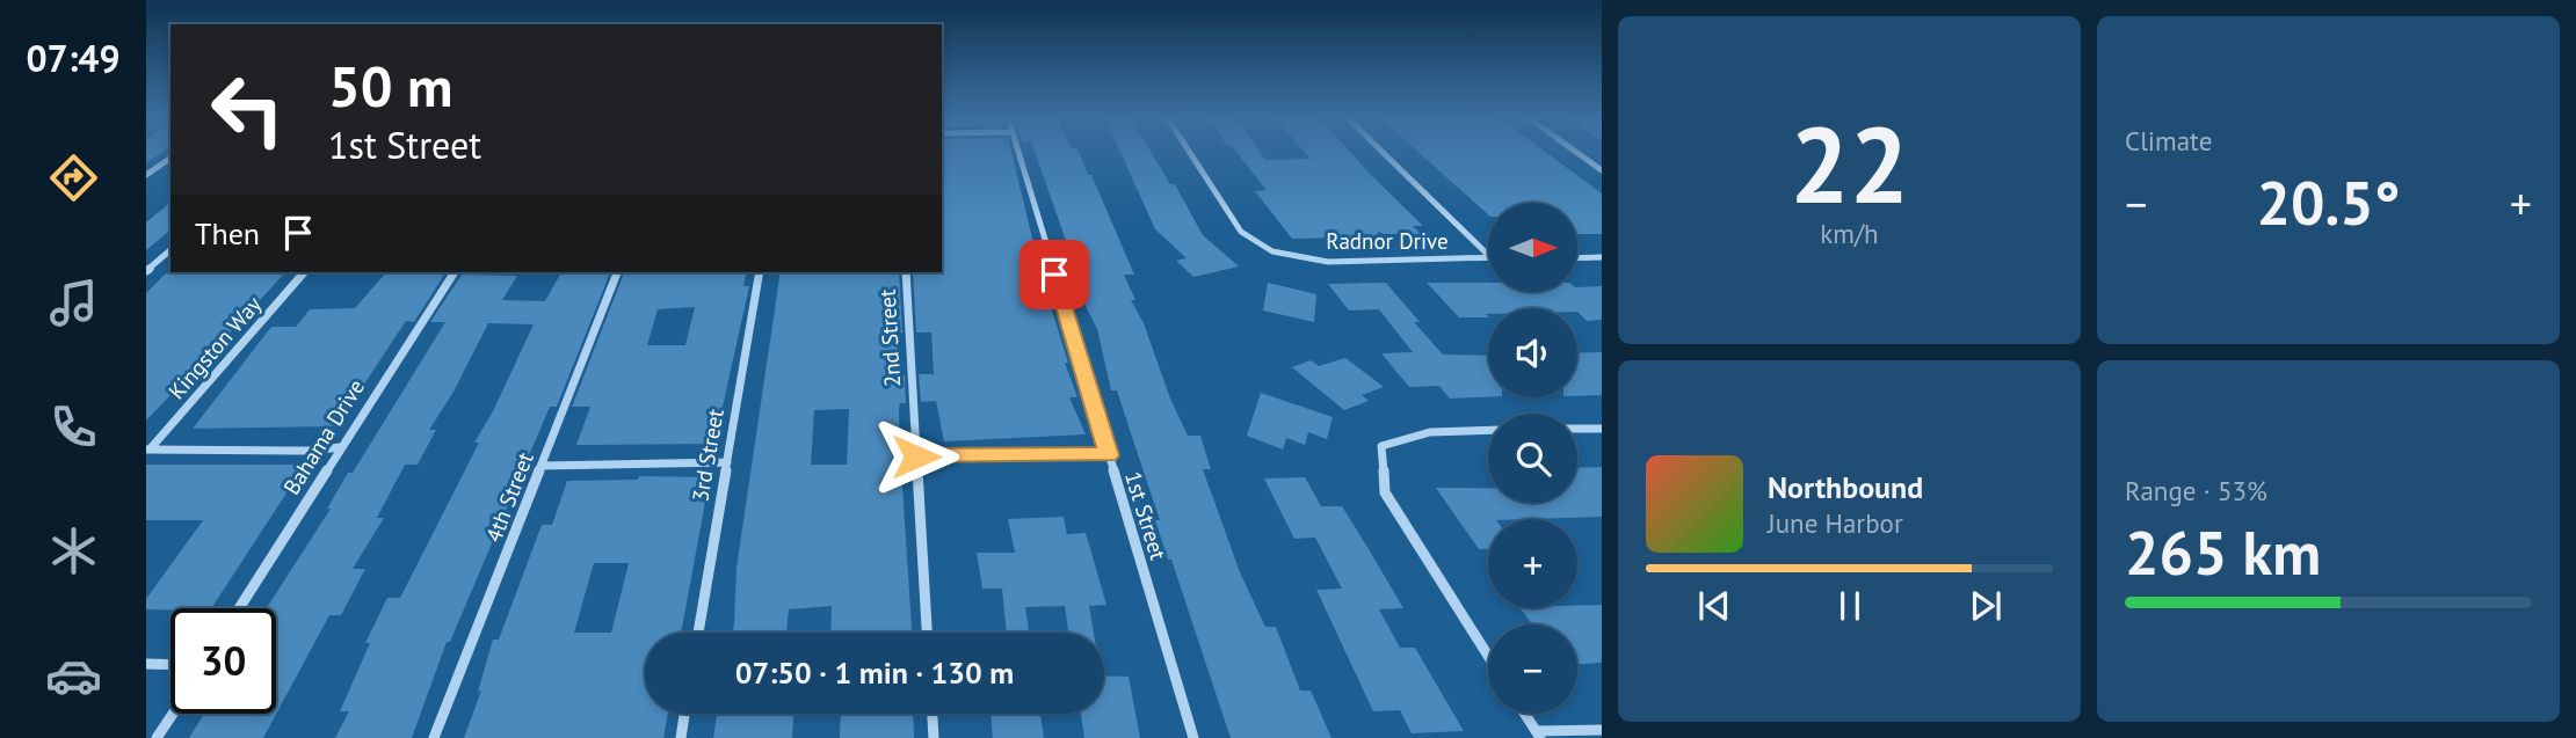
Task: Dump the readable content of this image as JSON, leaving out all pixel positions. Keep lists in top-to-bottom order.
{
  "streets": {
    "street": [
      "Radnor Drive",
      "2nd Street",
      "Kingston Way",
      "Bahama Drive",
      "3rd Street",
      "4th Street",
      "1st Street"
    ]
  },
  "north": "right",
  "page": {
    "tabs": "07:49",
    "tile": [
      ["22", "km/h"],
      "Climate",
      ["Range · 53%", "265 km"]
    ],
    "turn": ["50 m", "1st Street"],
    "heat": ["−", "20.5°", "+"],
    "then": "Then",
    "map_buttons": ["+", "−"],
    "song": ["Northbound", "June Harbor"],
    "limit": "30",
    "trip": "07:50 · 1 min · 130 m"
  }
}
